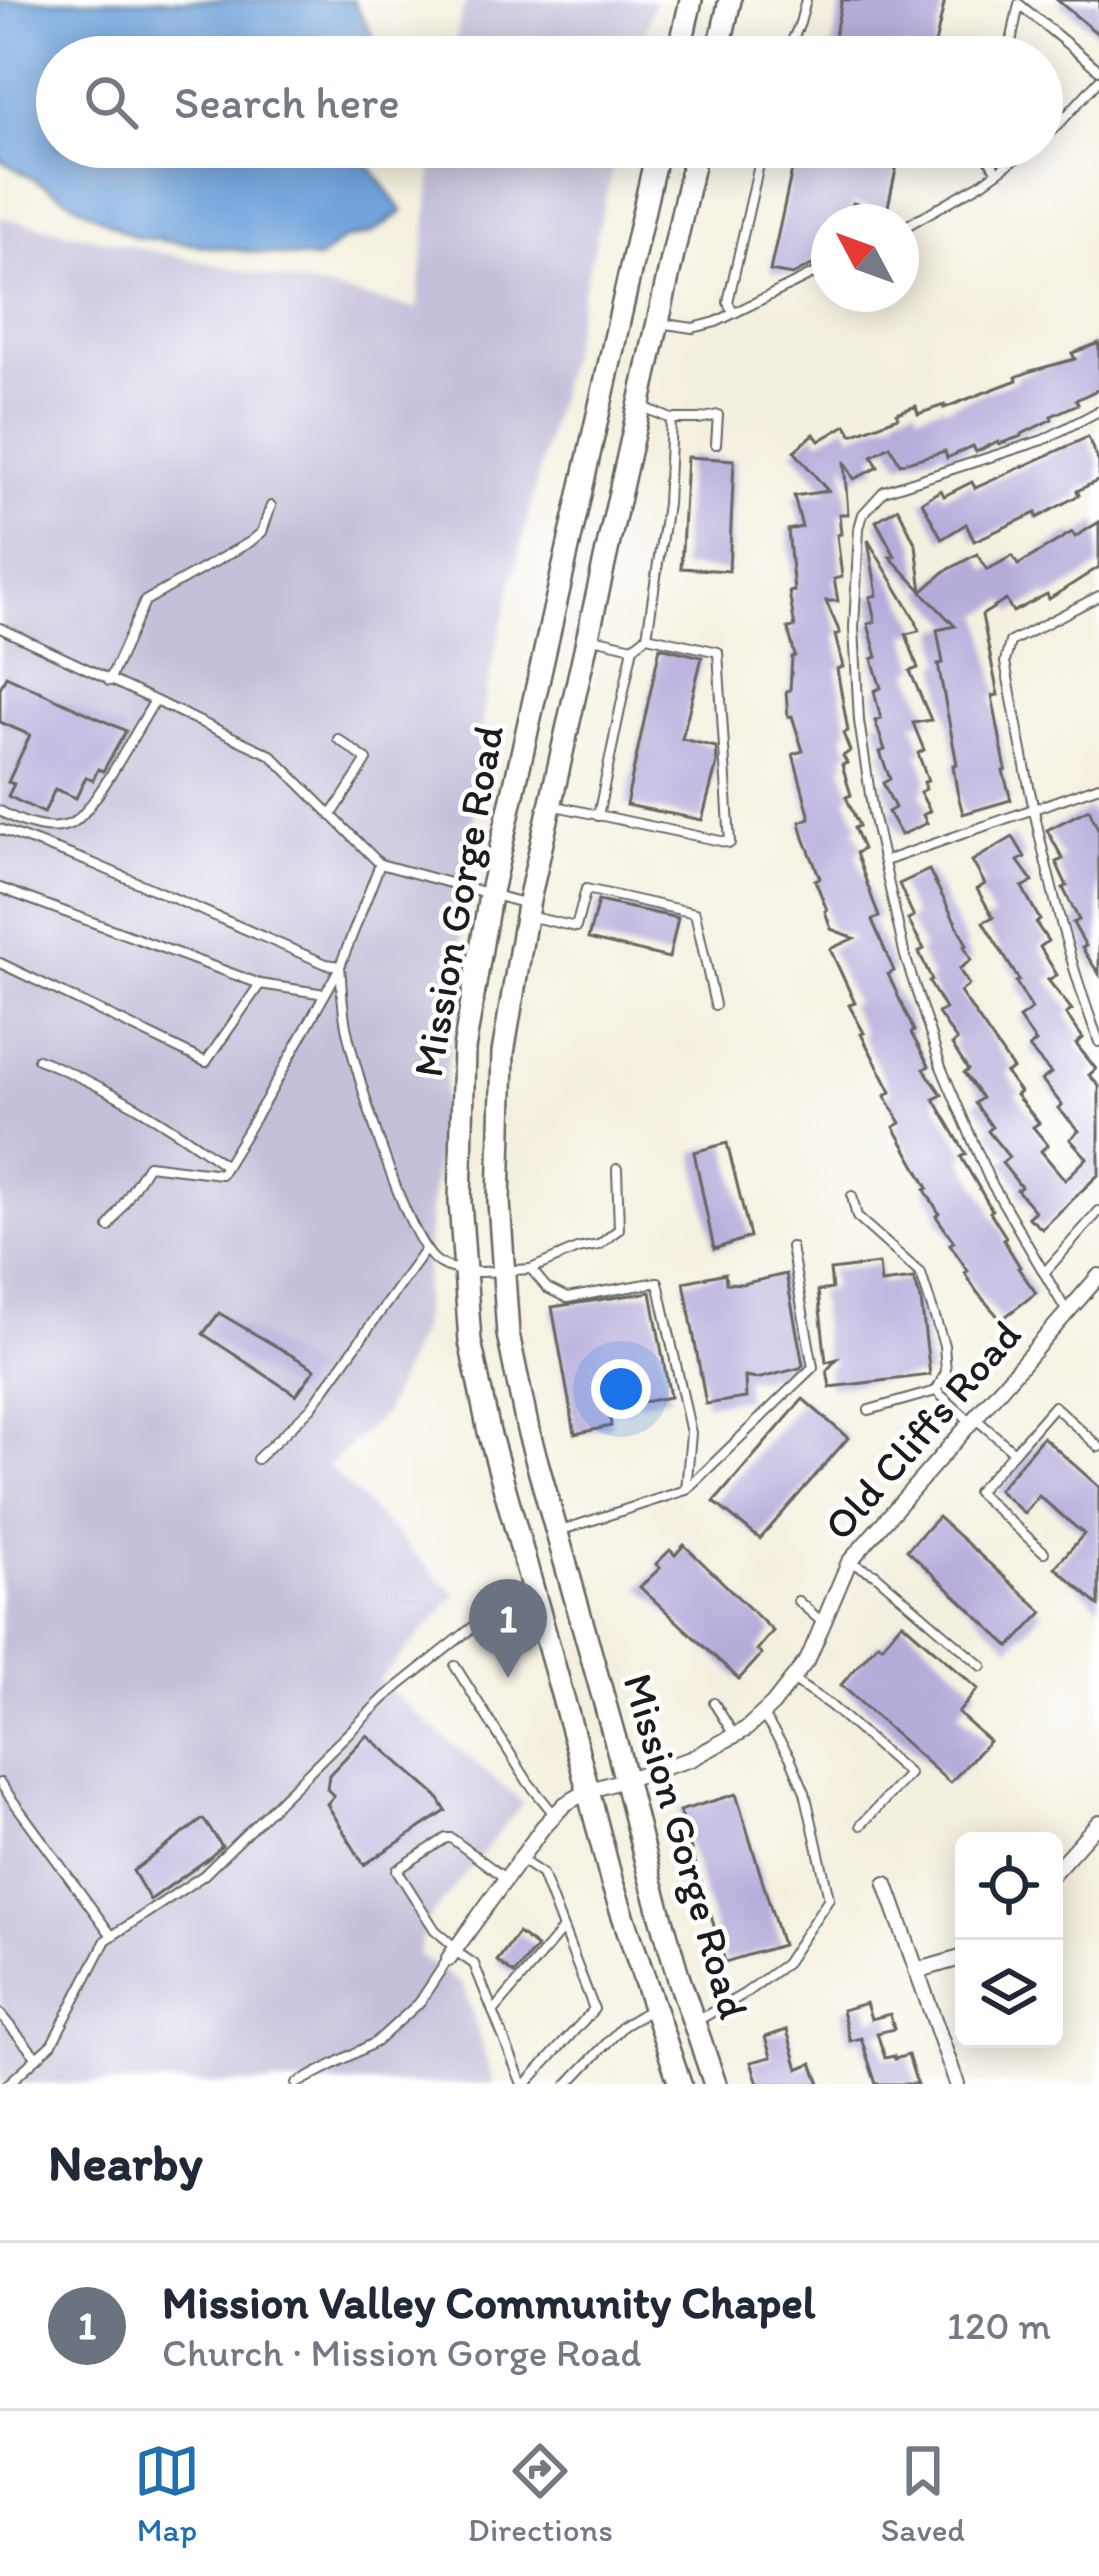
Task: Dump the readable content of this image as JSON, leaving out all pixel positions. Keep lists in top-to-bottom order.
{
  "streets": {
    "main road": ["Mission Gorge Road"],
    "street": ["Old Cliffs Road"]
  },
  "crossings": [
    ["Mission Gorge Road", "Old Cliffs Road"]
  ],
  "north": "top left",
  "page": {
    "search": "Search here",
    "pins": "1",
    "heading": "Nearby",
    "list": [
      {
        "mark": "1",
        "name": "Mission Valley Community Chapel",
        "note": "Church · Mission Gorge Road",
        "value": "120 m"
      }
    ],
    "nav": ["Map", "Directions", "Saved"]
  }
}
